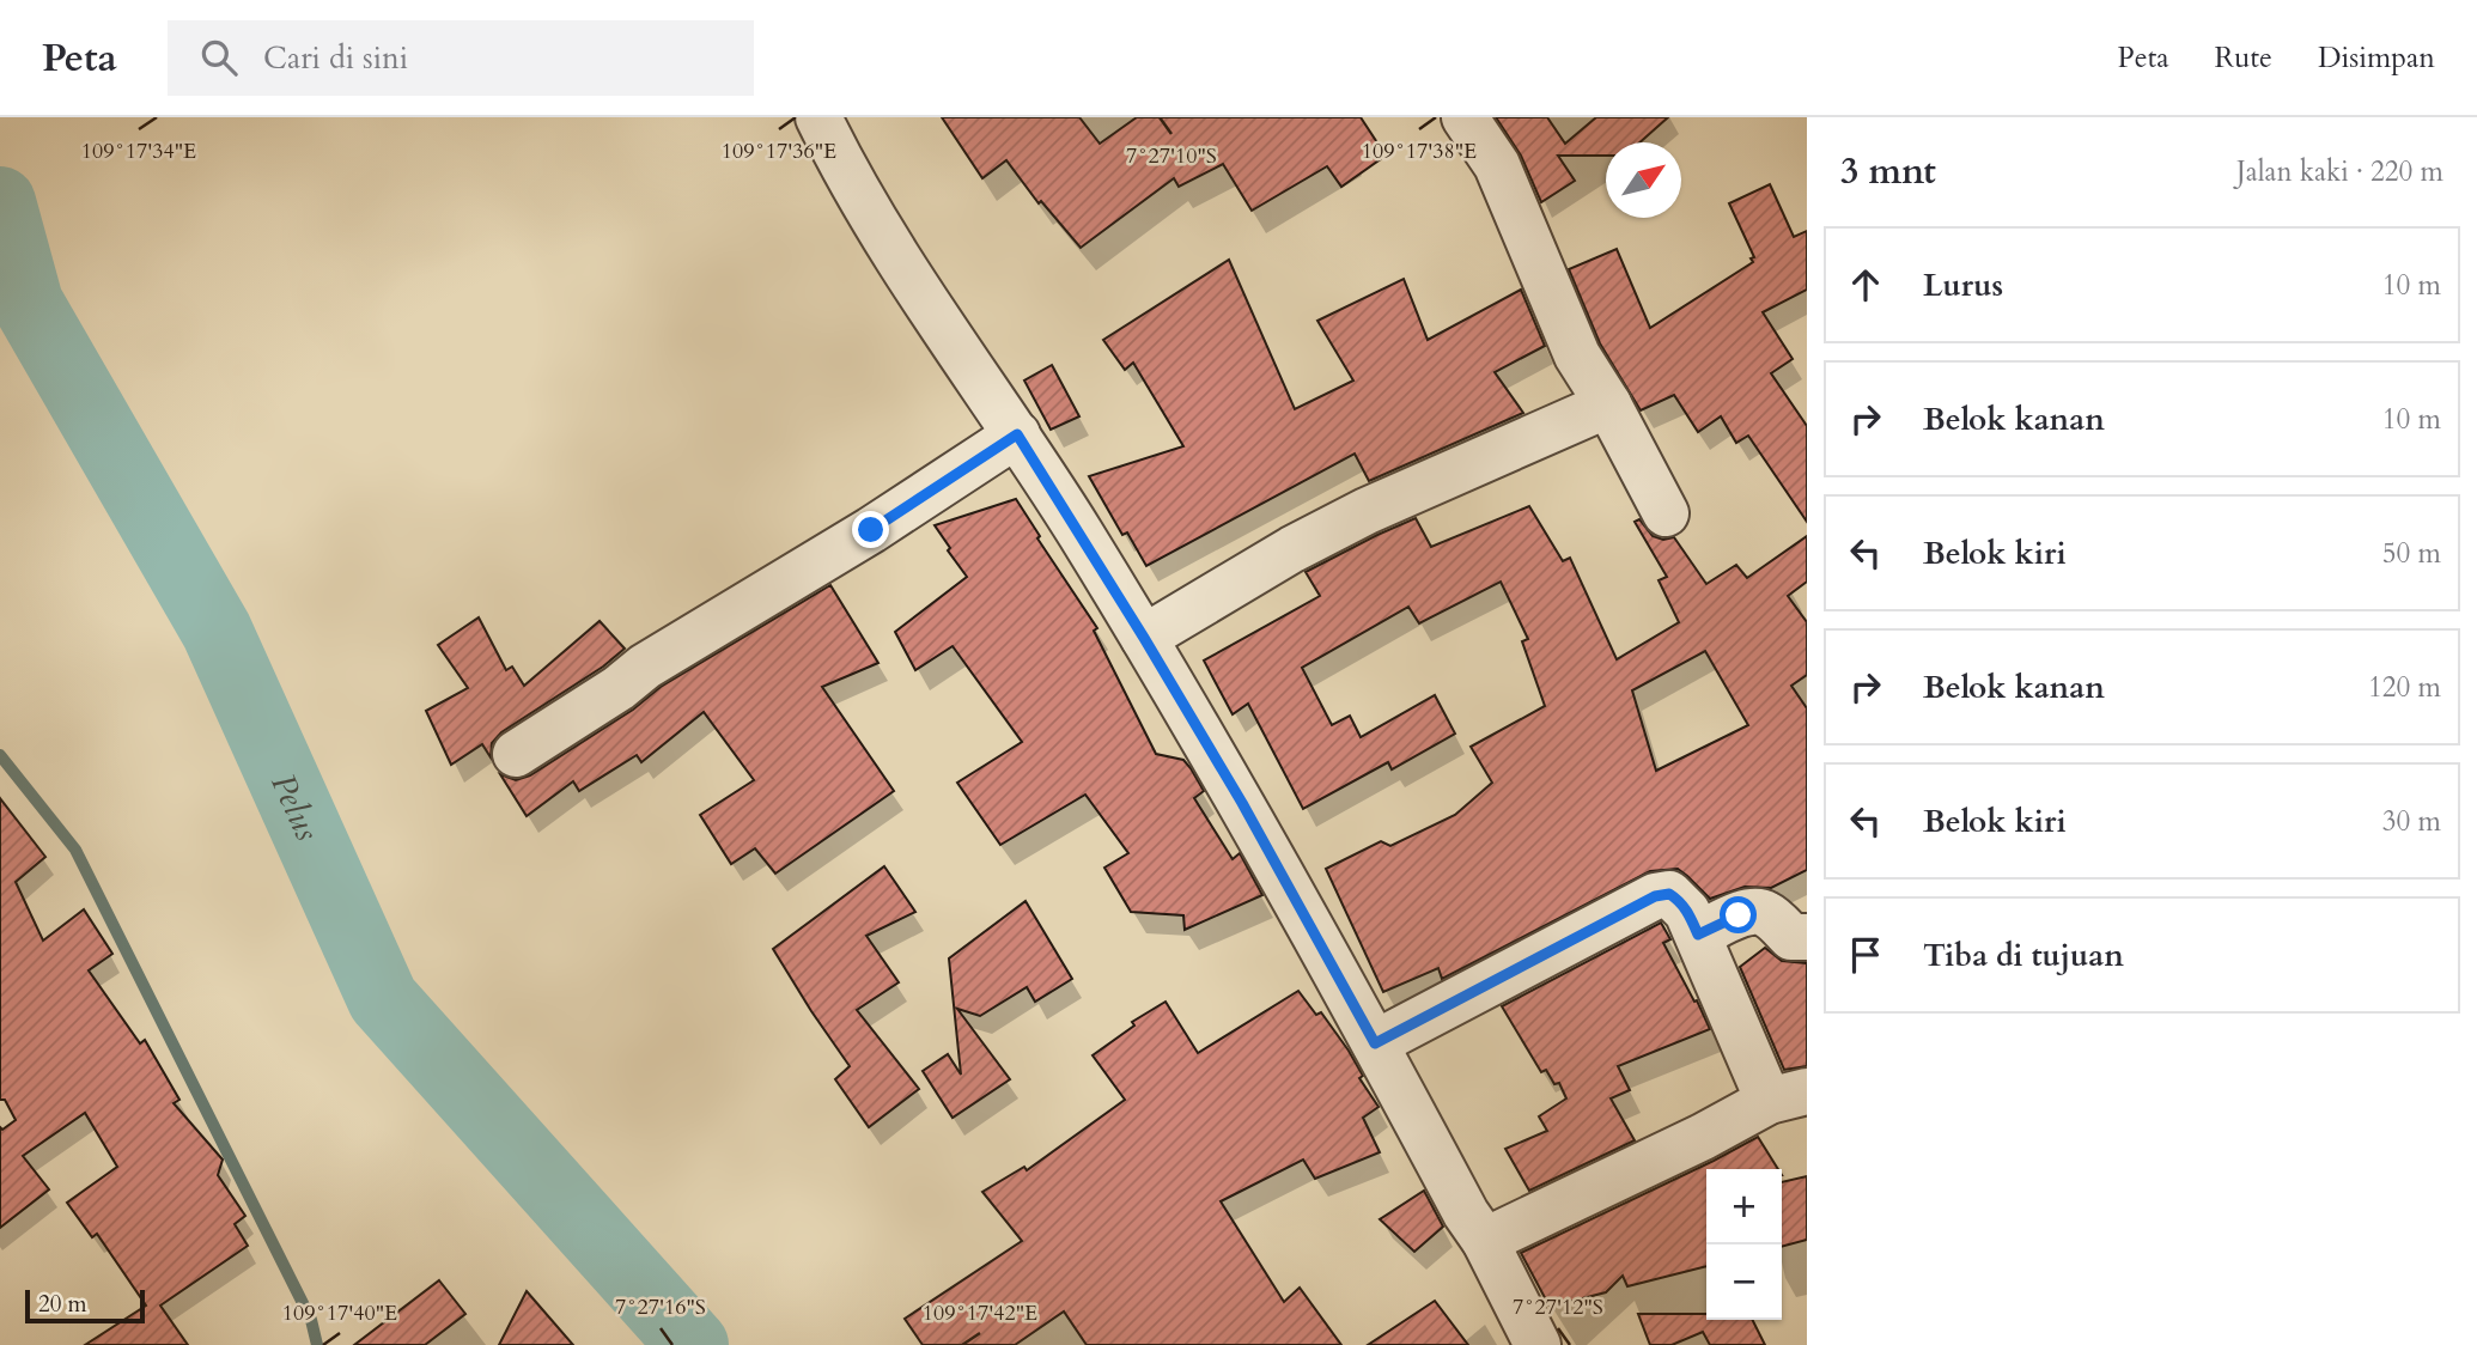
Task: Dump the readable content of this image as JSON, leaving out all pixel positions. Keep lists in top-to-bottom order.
{
  "water": ["Pelus"],
  "scale_bar": "20 m",
  "north": "top right",
  "page": {
    "header": "Peta",
    "search": "Cari di sini",
    "nav": ["Peta", "Rute", "Disimpan"],
    "heading": ["3 mnt", "Jalan kaki · 220 m"],
    "list": [
      ["Lurus", "10 m"],
      ["Belok kanan", "10 m"],
      ["Belok kiri", "50 m"],
      ["Belok kanan", "120 m"],
      ["Belok kiri", "30 m"],
      "Tiba di tujuan"
    ],
    "map_buttons": ["+", "−"],
    "scale": "20 m"
  },
  "coordinates": [
    "109°17'34\"E",
    "109°17'36\"E",
    "109°17'38\"E",
    "7°27'10\"S",
    "7°27'16\"S",
    "7°27'12\"S",
    "109°17'40\"E",
    "109°17'42\"E"
  ]
}
